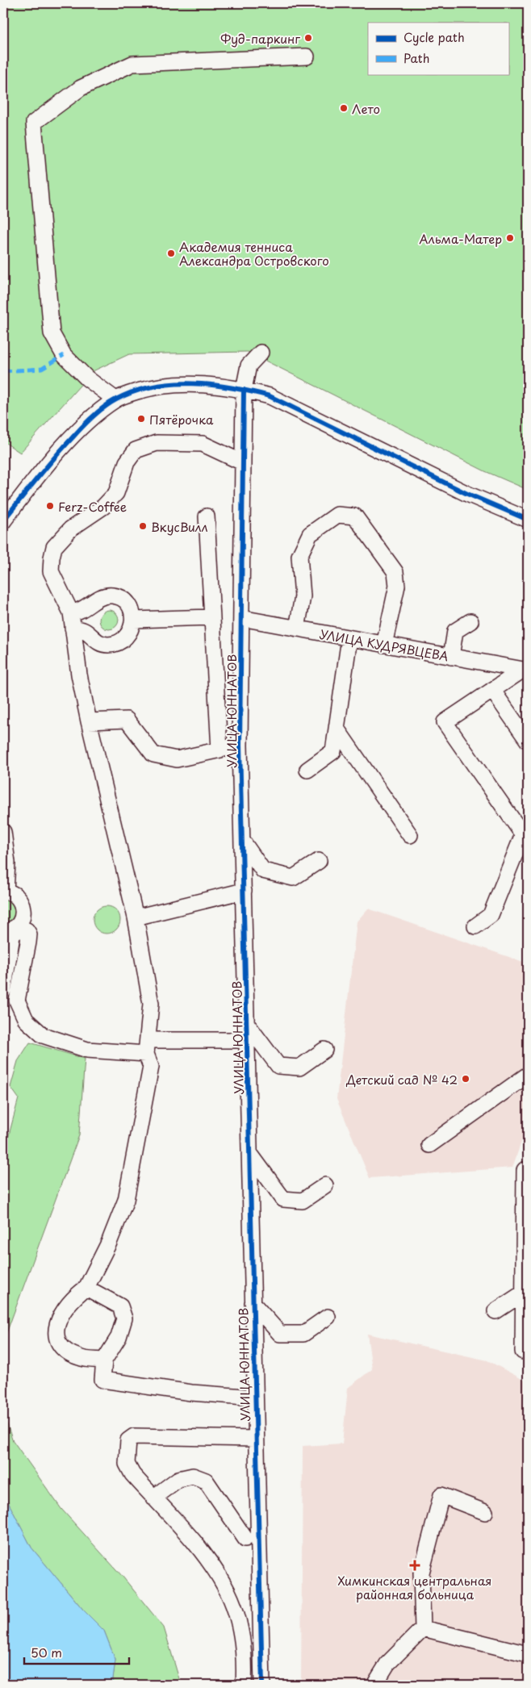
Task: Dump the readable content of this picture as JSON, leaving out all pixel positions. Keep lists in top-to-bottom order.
{
  "streets": {
    "street": ["УЛИЦА КУДРЯВЦЕВА", "УЛИЦА ЮННАТОВ"]
  },
  "crossings": [
    ["УЛИЦА КУДРЯВЦЕВА", "УЛИЦА ЮННАТОВ"]
  ],
  "places": {
    "other": [
      "Фуд-паркинг",
      "Лето",
      "Альма-Матер",
      "Академия тенниса Александра Островского",
      "Пятёрочка",
      "Ferz-Coffee",
      "ВкусВилл",
      "Детский сад № 42"
    ],
    "health": ["Химкинская центральная районная больница"]
  },
  "legend": ["Cycle path", "Path"],
  "scale_bar": "50 m"
}
